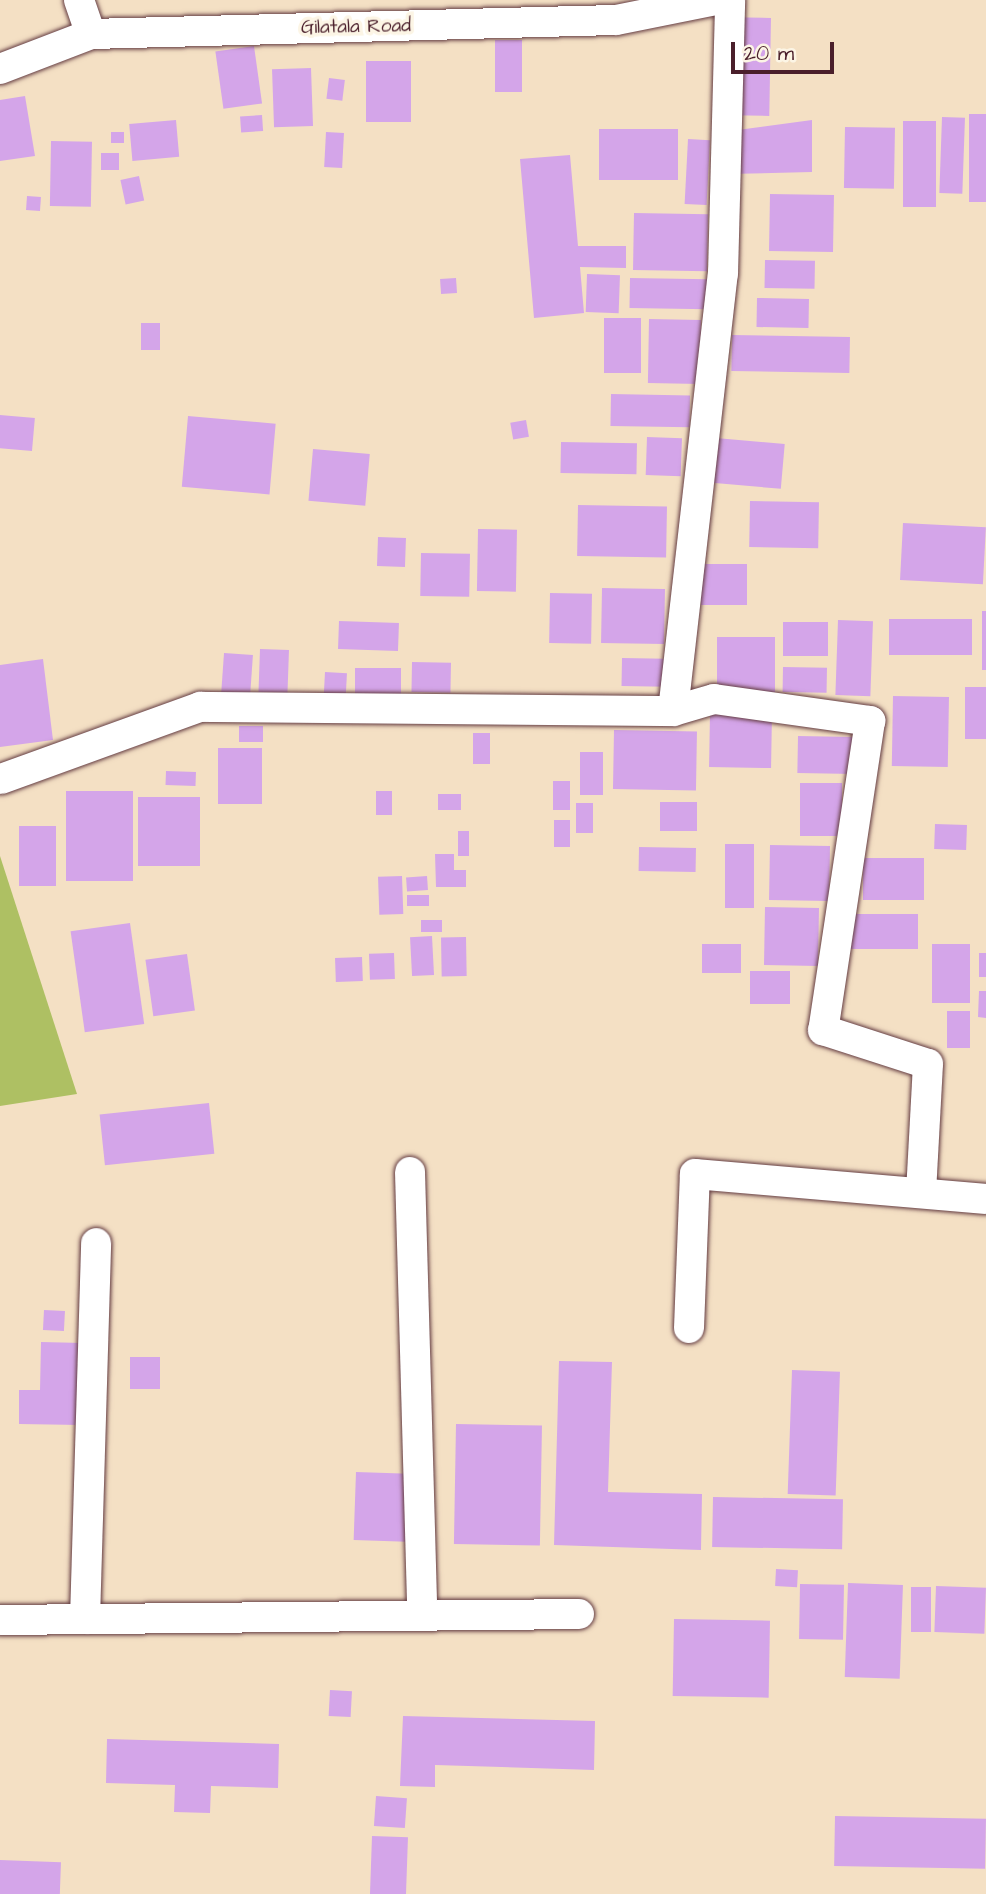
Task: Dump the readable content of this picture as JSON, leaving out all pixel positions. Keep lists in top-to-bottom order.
{
  "streets": {
    "street": ["Gilatala Road"]
  },
  "scale_bar": "20 m"
}
